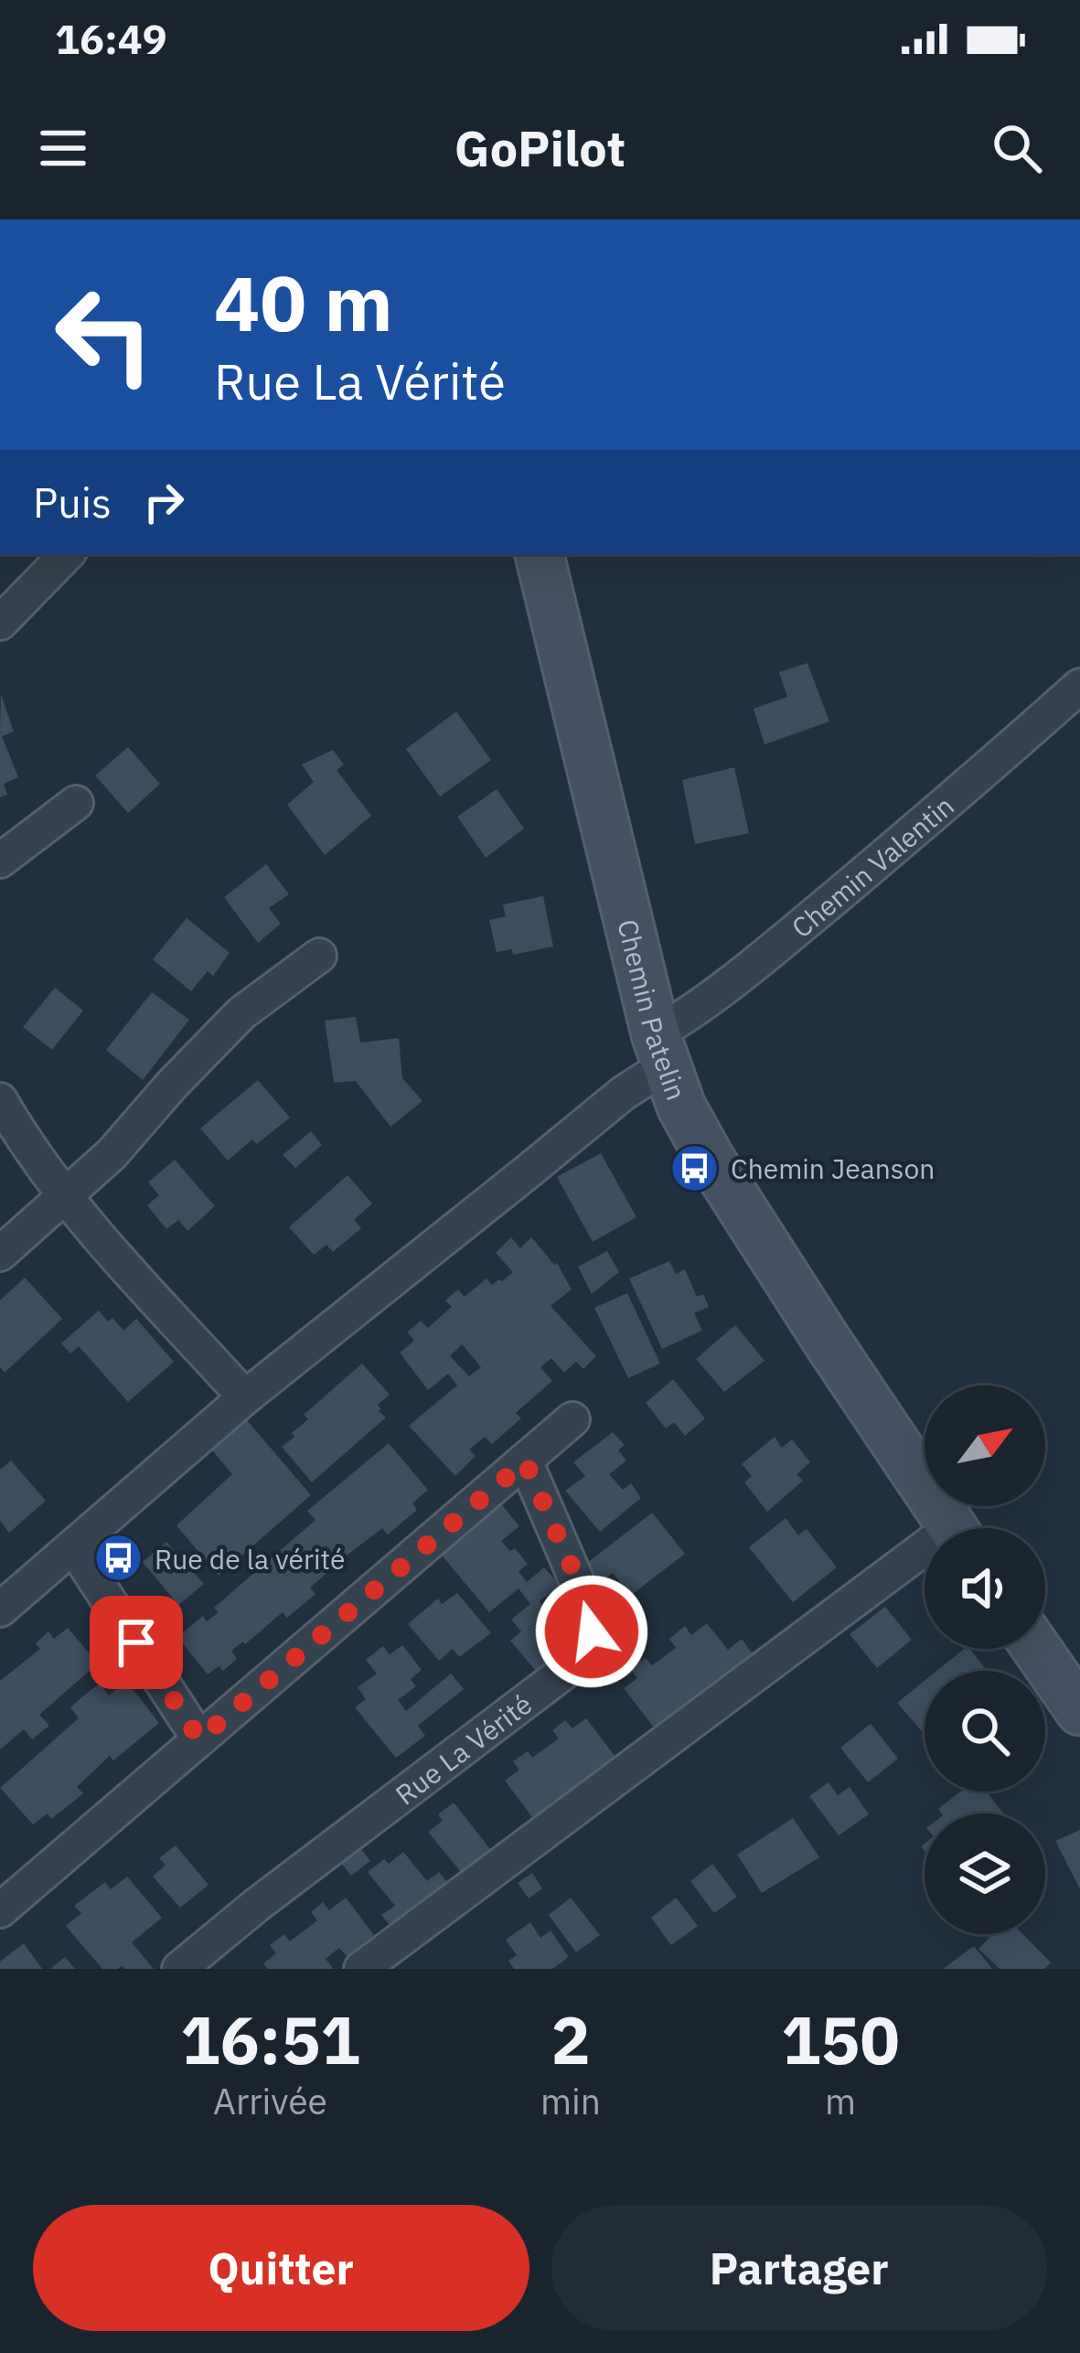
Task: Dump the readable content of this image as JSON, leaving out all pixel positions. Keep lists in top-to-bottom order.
{
  "streets": {
    "main road": ["Chemin Patelin"],
    "street": ["Chemin Valentin", "Rue La Vérité"]
  },
  "crossings": [
    ["Chemin Valentin", "Chemin Patelin"]
  ],
  "places": {
    "bus stop": ["Chemin Jeanson", "Rue de la vérité"]
  },
  "north": "top right",
  "page": {
    "status": "16:49",
    "header": "GoPilot",
    "turn": ["40 m", "Rue La Vérité"],
    "then": "Puis",
    "eta": [
      "16:51",
      "Arrivée",
      "2",
      "min",
      "150",
      "m"
    ],
    "buttons": ["Quitter", "Partager"]
  }
}
